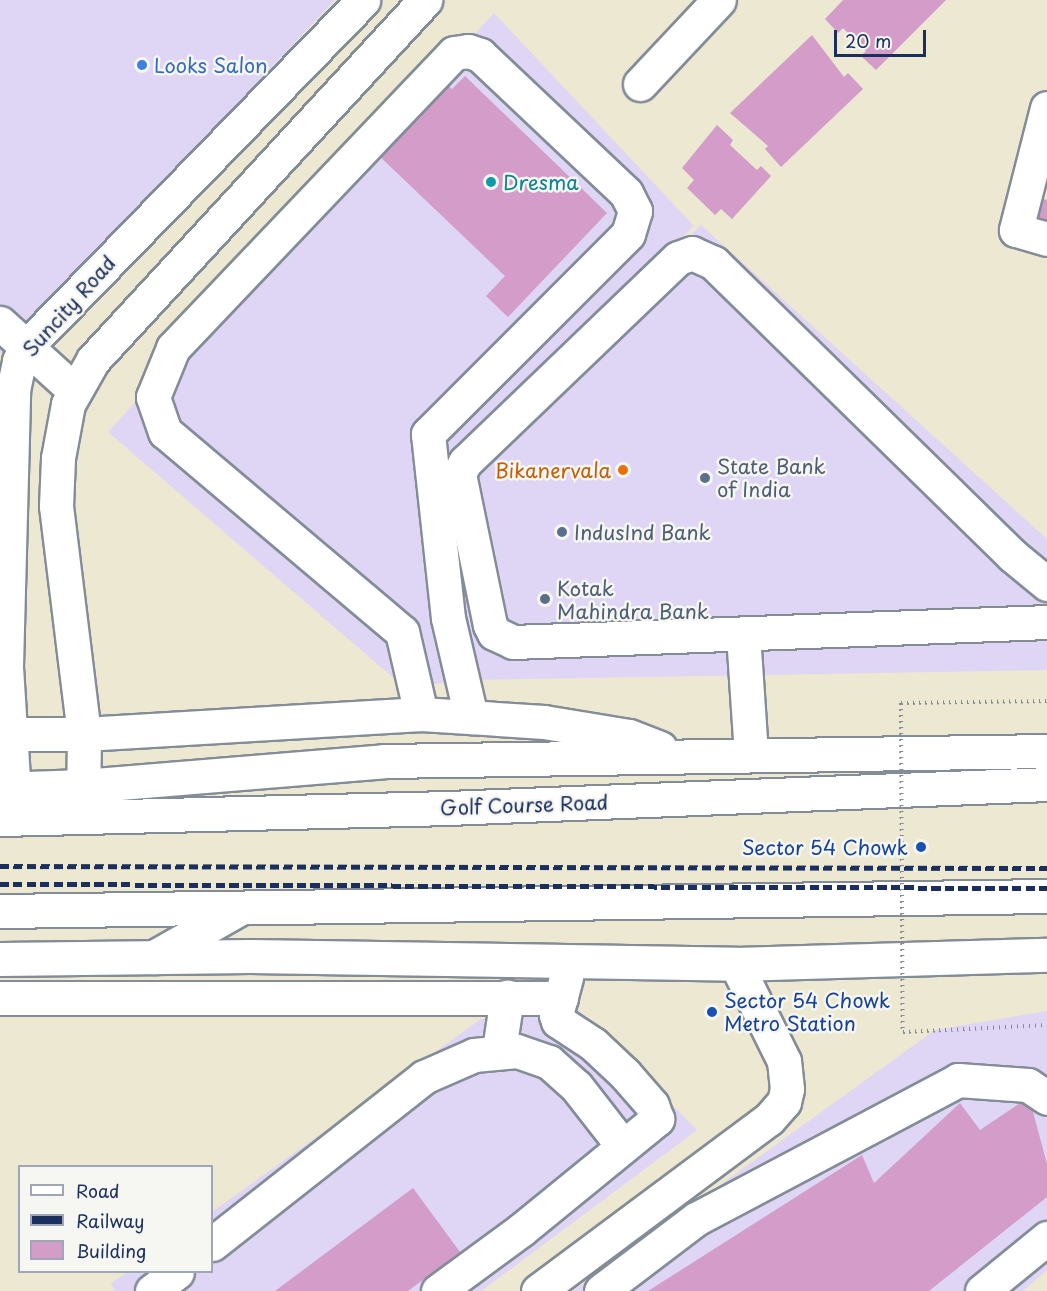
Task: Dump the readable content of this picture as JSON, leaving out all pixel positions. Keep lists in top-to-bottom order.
{
  "streets": {
    "street": ["Suncity Road", "Golf Course Road"]
  },
  "crossings": [
    ["Suncity Road", "Golf Course Road"]
  ],
  "places": [
    "Looks Salon",
    "Dresma",
    "Bikanervala",
    "State Bank of India",
    "IndusInd Bank",
    "Kotak Mahindra Bank",
    "Sector 54 Chowk",
    "Sector 54 Chowk Metro Station"
  ],
  "legend": ["Road", "Railway", "Building"],
  "scale_bar": "20 m"
}
